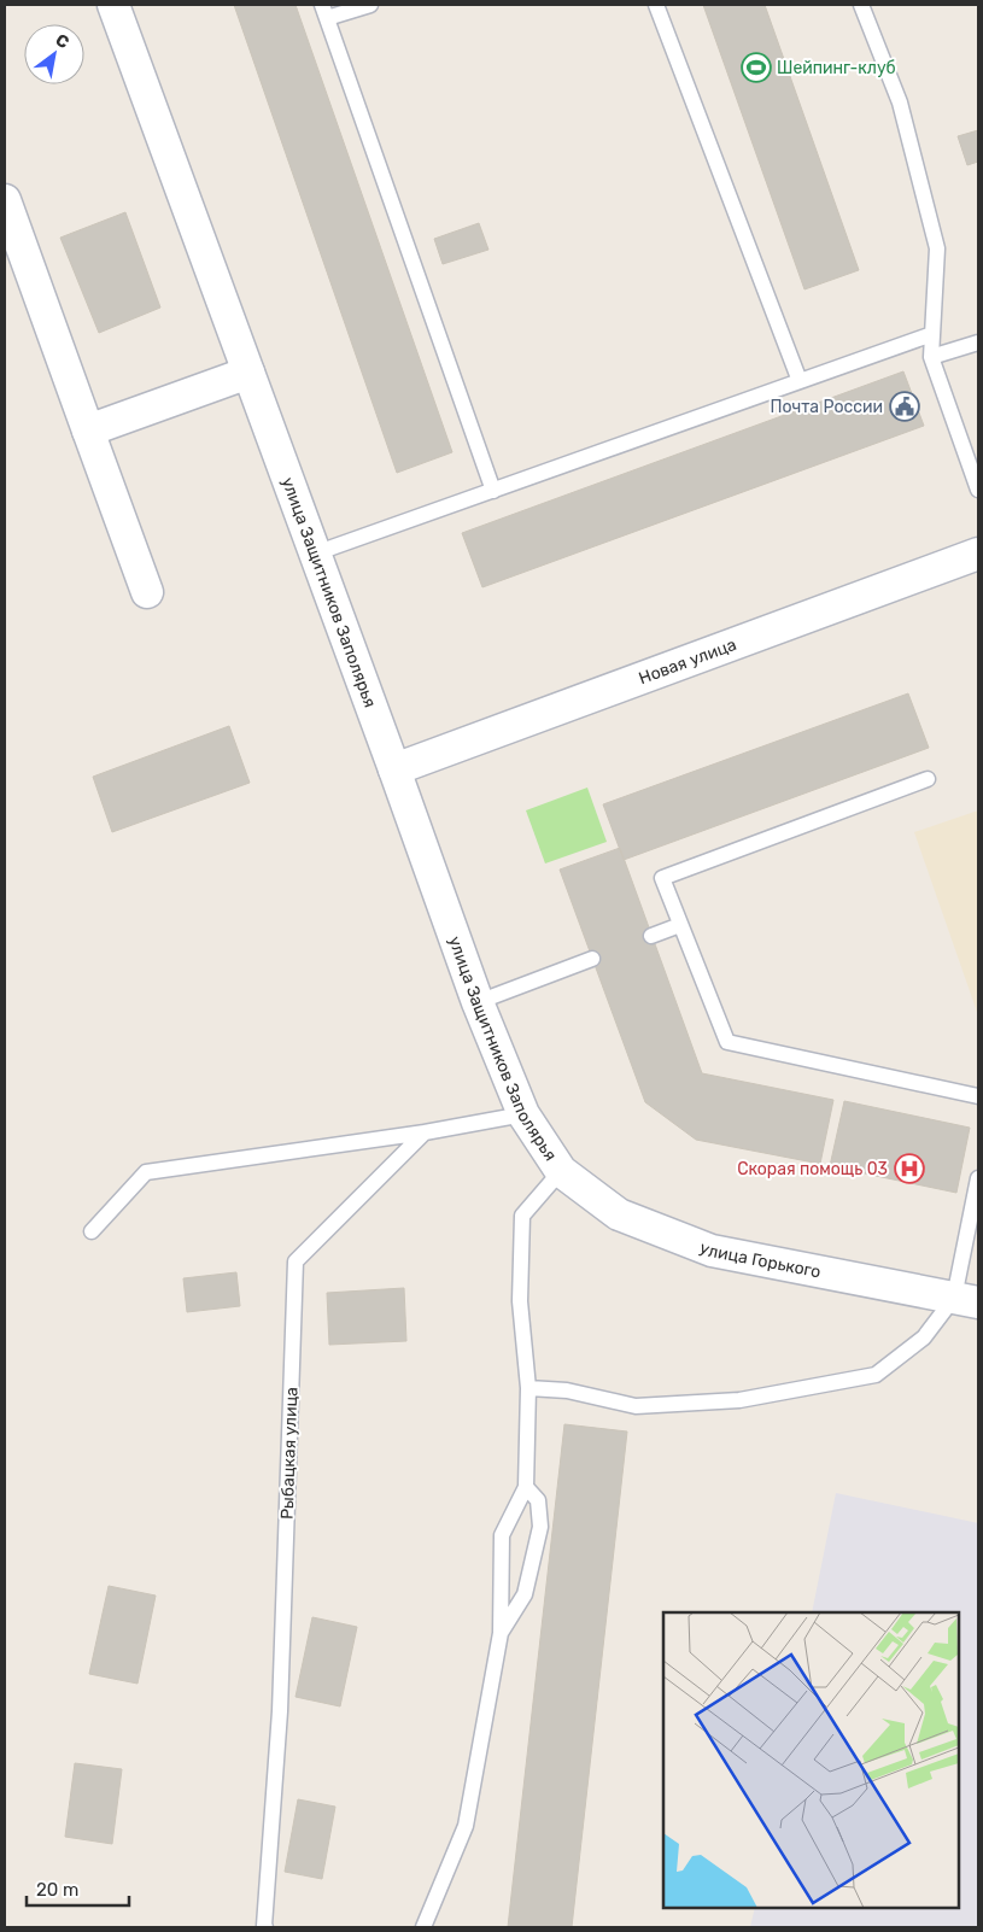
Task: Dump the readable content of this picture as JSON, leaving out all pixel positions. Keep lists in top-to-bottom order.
{
  "streets": {
    "street": ["улица Защитников Заполярья", "Новая улица", "улица Горького"],
    "lane": ["Рыбацкая улица"]
  },
  "crossings": [
    ["улица Защитников Заполярья", "Новая улица"],
    ["улица Защитников Заполярья", "улица Горького"]
  ],
  "places": {
    "sports": ["Шейпинг-клуб"],
    "public building": ["Почта России"],
    "hospital": ["Скорая помощь 03"]
  },
  "scale_bar": "20 m",
  "north": "top right"
}
